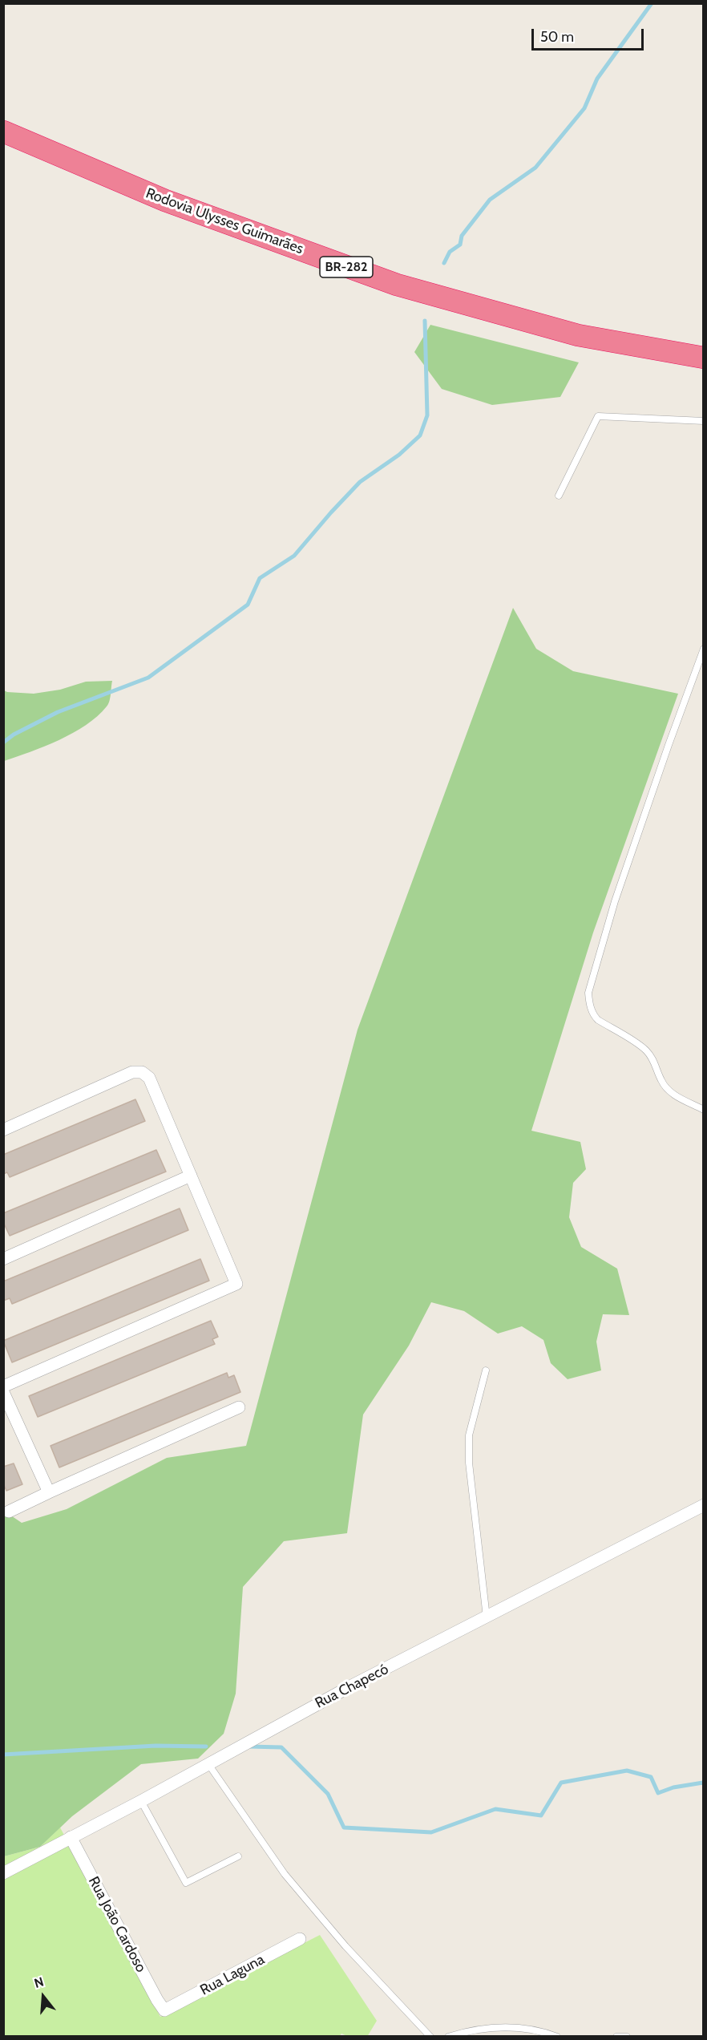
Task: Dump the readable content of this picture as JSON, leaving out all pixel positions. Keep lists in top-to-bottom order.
{
  "streets": {
    "highway": ["Rodovia Ulysses Guimarães", "BR-282"],
    "street": ["Rua Chapecó", "Rua João Cardoso", "Rua Laguna"]
  },
  "crossings": [
    ["Rua Chapecó", "Rua João Cardoso"],
    ["Rua João Cardoso", "Rua Laguna"]
  ],
  "scale_bar": "50 m",
  "north": "top"
}
